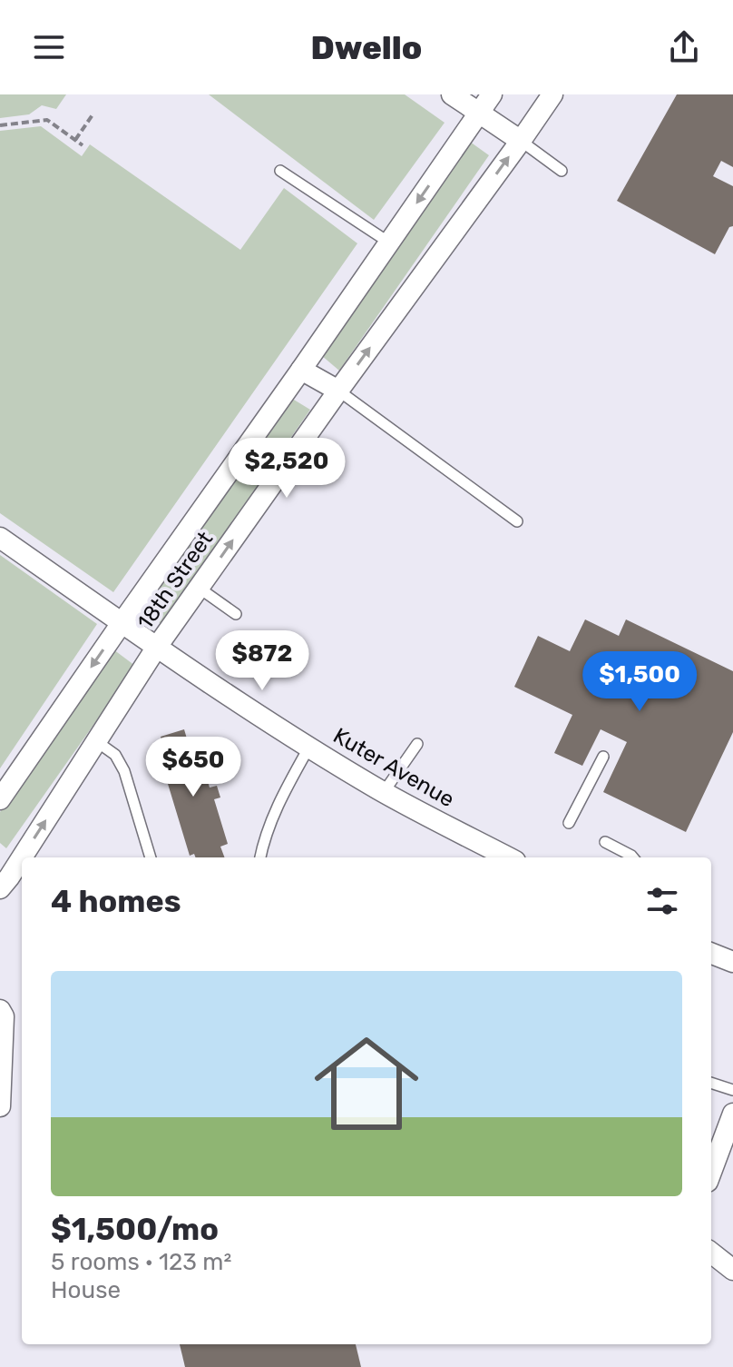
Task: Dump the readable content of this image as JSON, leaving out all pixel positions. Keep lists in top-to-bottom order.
{
  "streets": {
    "street": ["18th Street", "Kuter Avenue"]
  },
  "crossings": [
    ["18th Street", "Kuter Avenue"]
  ],
  "page": {
    "header": "Dwello",
    "price": [
      "$2,520",
      "$872",
      "$1,500",
      "$650"
    ],
    "heading": "4 homes",
    "list": [
      {
        "name": "$1,500/mo",
        "note": "5 rooms · 123 m² · House"
      }
    ]
  }
}
